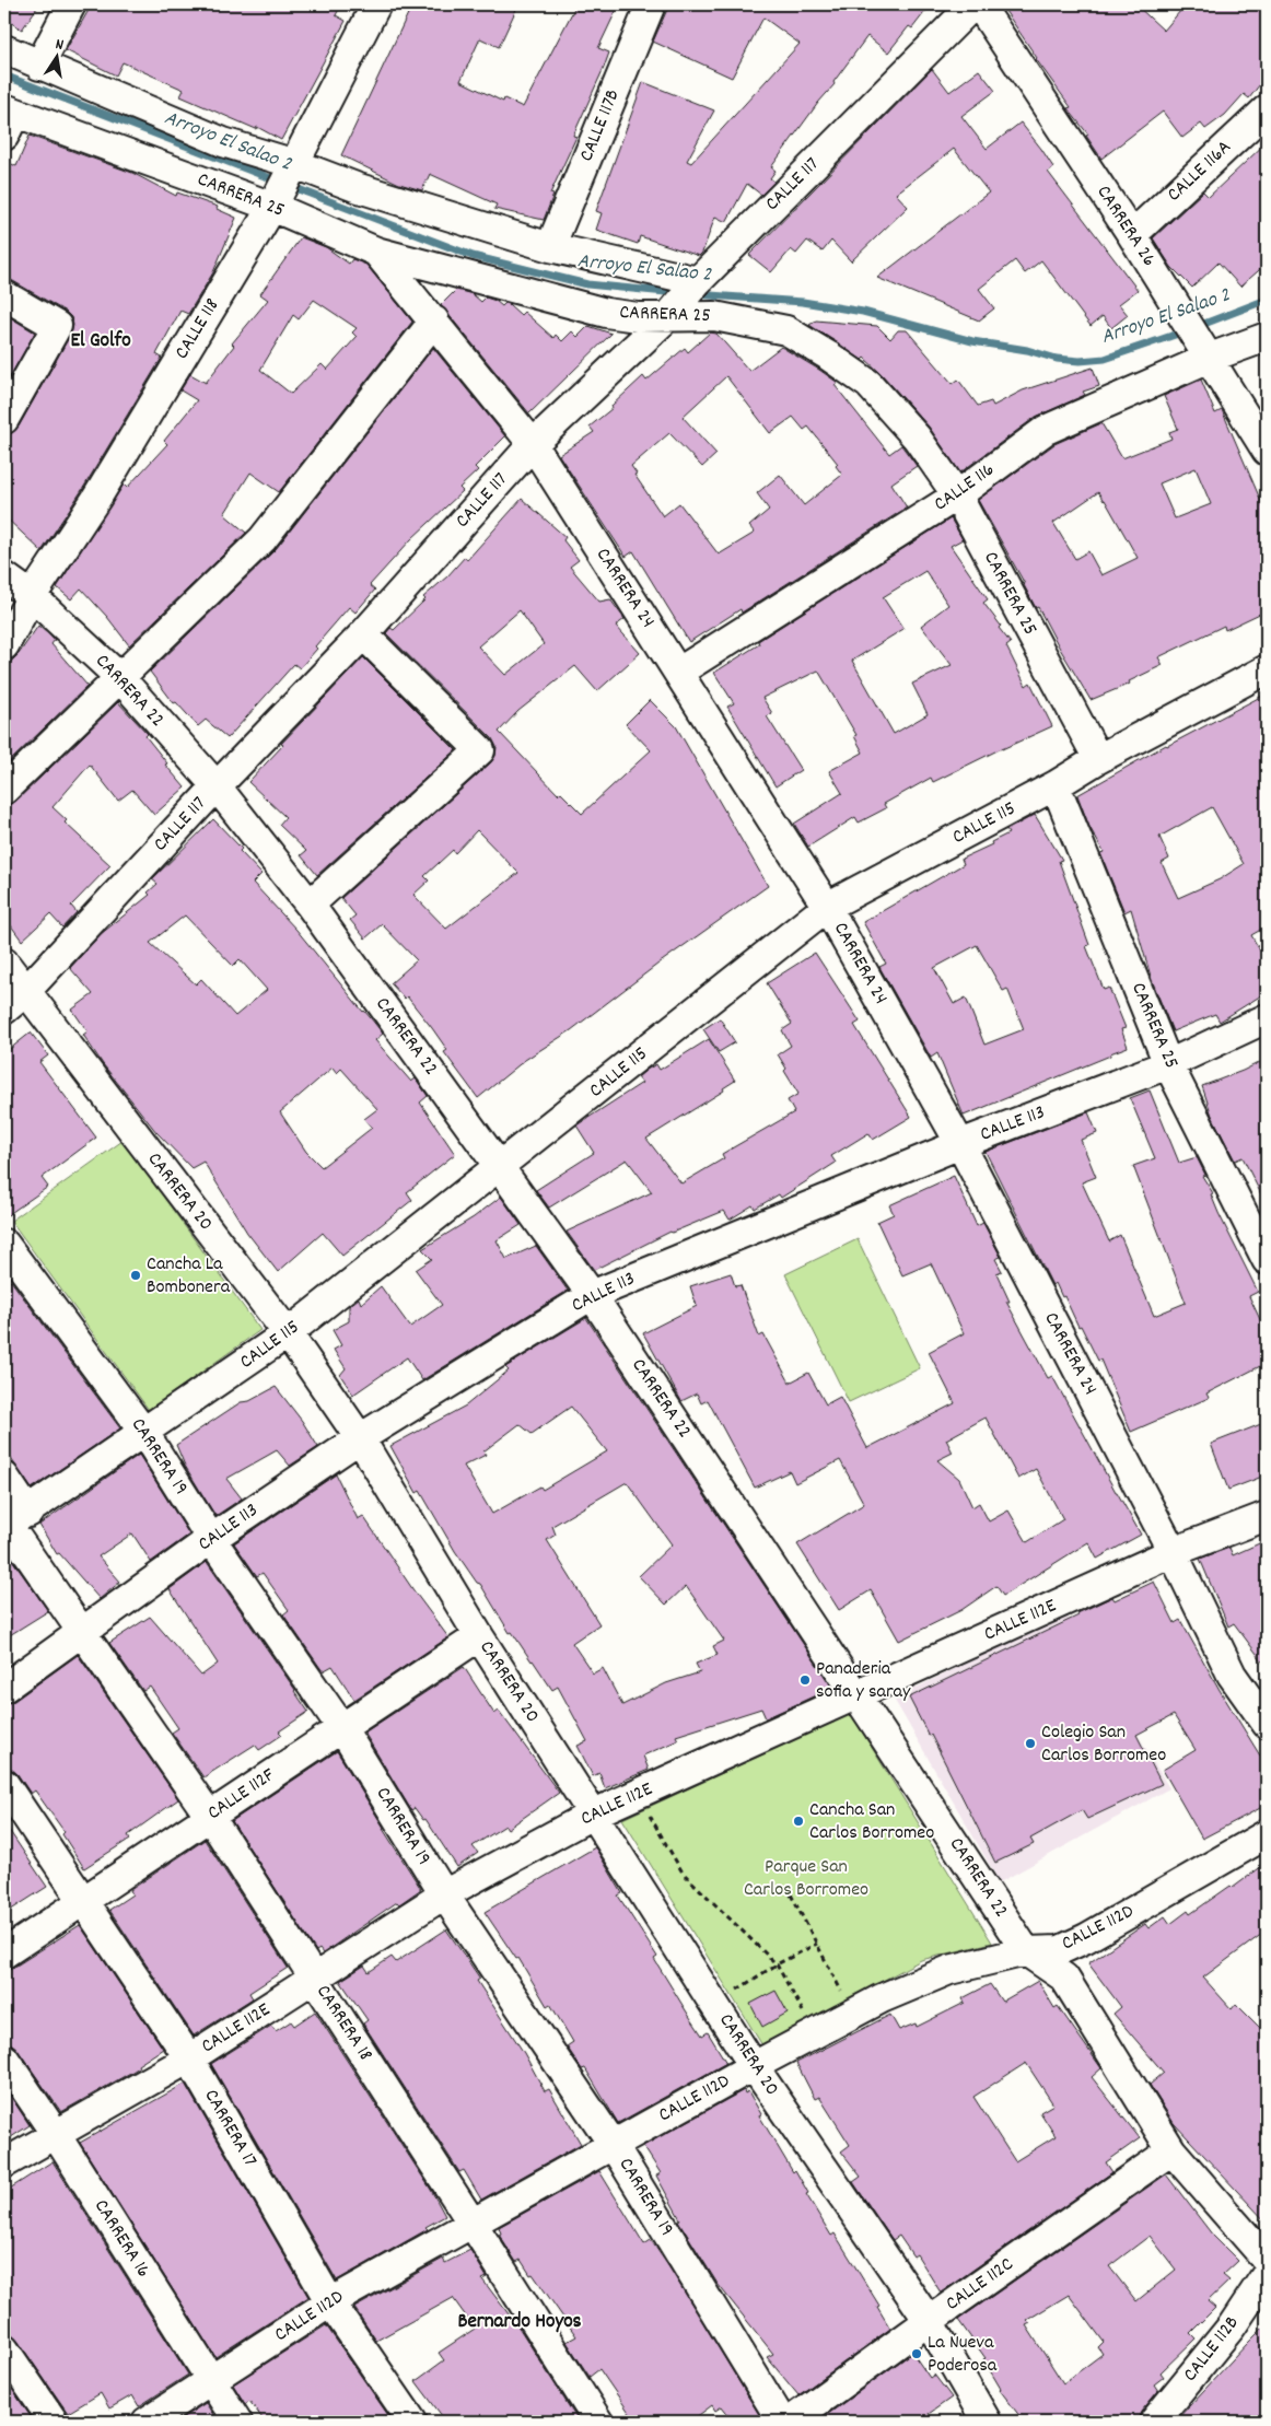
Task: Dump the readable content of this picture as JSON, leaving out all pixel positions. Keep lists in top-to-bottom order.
{
  "streets": {
    "street": [
      "CALLE 117B",
      "CALLE 116A",
      "CALLE 117",
      "CARRERA 25",
      "CARRERA 26",
      "CALLE 118",
      "CALLE 116",
      "CARRERA 24",
      "CARRERA 22",
      "CALLE 115",
      "CALLE 113",
      "CARRERA 20",
      "CARRERA 19",
      "CALLE 112E",
      "CALLE 112F",
      "CALLE 112D",
      "CARRERA 18",
      "CARRERA 17",
      "CARRERA 16",
      "CALLE 112C",
      "CALLE 112B"
    ]
  },
  "crossings": [
    ["CALLE 117B", "CARRERA 25"],
    ["CALLE 116A", "CARRERA 26"],
    ["CALLE 117", "CARRERA 25"],
    ["CALLE 117", "CARRERA 24"],
    ["CALLE 117", "CARRERA 22"],
    ["CALLE 117", "CARRERA 20"],
    ["CARRERA 25", "CALLE 118"],
    ["CARRERA 25", "CALLE 116"],
    ["CARRERA 25", "CARRERA 24"],
    ["CARRERA 25", "CALLE 115"],
    ["CARRERA 25", "CALLE 113"],
    ["CARRERA 26", "CALLE 116"],
    ["CALLE 118", "CARRERA 22"],
    ["CALLE 116", "CARRERA 24"],
    ["CARRERA 24", "CALLE 115"],
    ["CARRERA 24", "CALLE 113"],
    ["CARRERA 24", "CALLE 112E"],
    ["CARRERA 22", "CALLE 115"],
    ["CARRERA 22", "CALLE 113"],
    ["CARRERA 22", "CALLE 112E"],
    ["CARRERA 22", "CALLE 112D"],
    ["CARRERA 22", "CALLE 112C"],
    ["CALLE 115", "CARRERA 20"],
    ["CALLE 115", "CARRERA 19"],
    ["CALLE 115", "CARRERA 18"],
    ["CALLE 113", "CARRERA 20"],
    ["CALLE 113", "CARRERA 19"],
    ["CALLE 113", "CARRERA 18"],
    ["CARRERA 20", "CALLE 112E"],
    ["CARRERA 20", "CALLE 112F"],
    ["CARRERA 20", "CALLE 112D"],
    ["CARRERA 20", "CALLE 112C"],
    ["CARRERA 19", "CALLE 112E"],
    ["CARRERA 19", "CALLE 112F"],
    ["CARRERA 19", "CALLE 112D"],
    ["CALLE 112E", "CARRERA 18"],
    ["CALLE 112E", "CARRERA 17"],
    ["CALLE 112E", "CARRERA 16"],
    ["CALLE 112F", "CARRERA 18"],
    ["CALLE 112F", "CARRERA 17"],
    ["CALLE 112D", "CARRERA 18"],
    ["CALLE 112D", "CARRERA 17"],
    ["CALLE 112D", "CARRERA 16"]
  ],
  "districts": ["El Golfo", "Bernardo Hoyos"],
  "water": ["Arroyo El Salao 2"],
  "parks": ["Parque San Carlos Borromeo"],
  "places": [
    "Cancha La Bombonera",
    "Panaderia sofia y saray",
    "Colegio San Carlos Borromeo",
    "Cancha San Carlos Borromeo",
    "La Nueva Poderosa"
  ],
  "north": "top"
}
